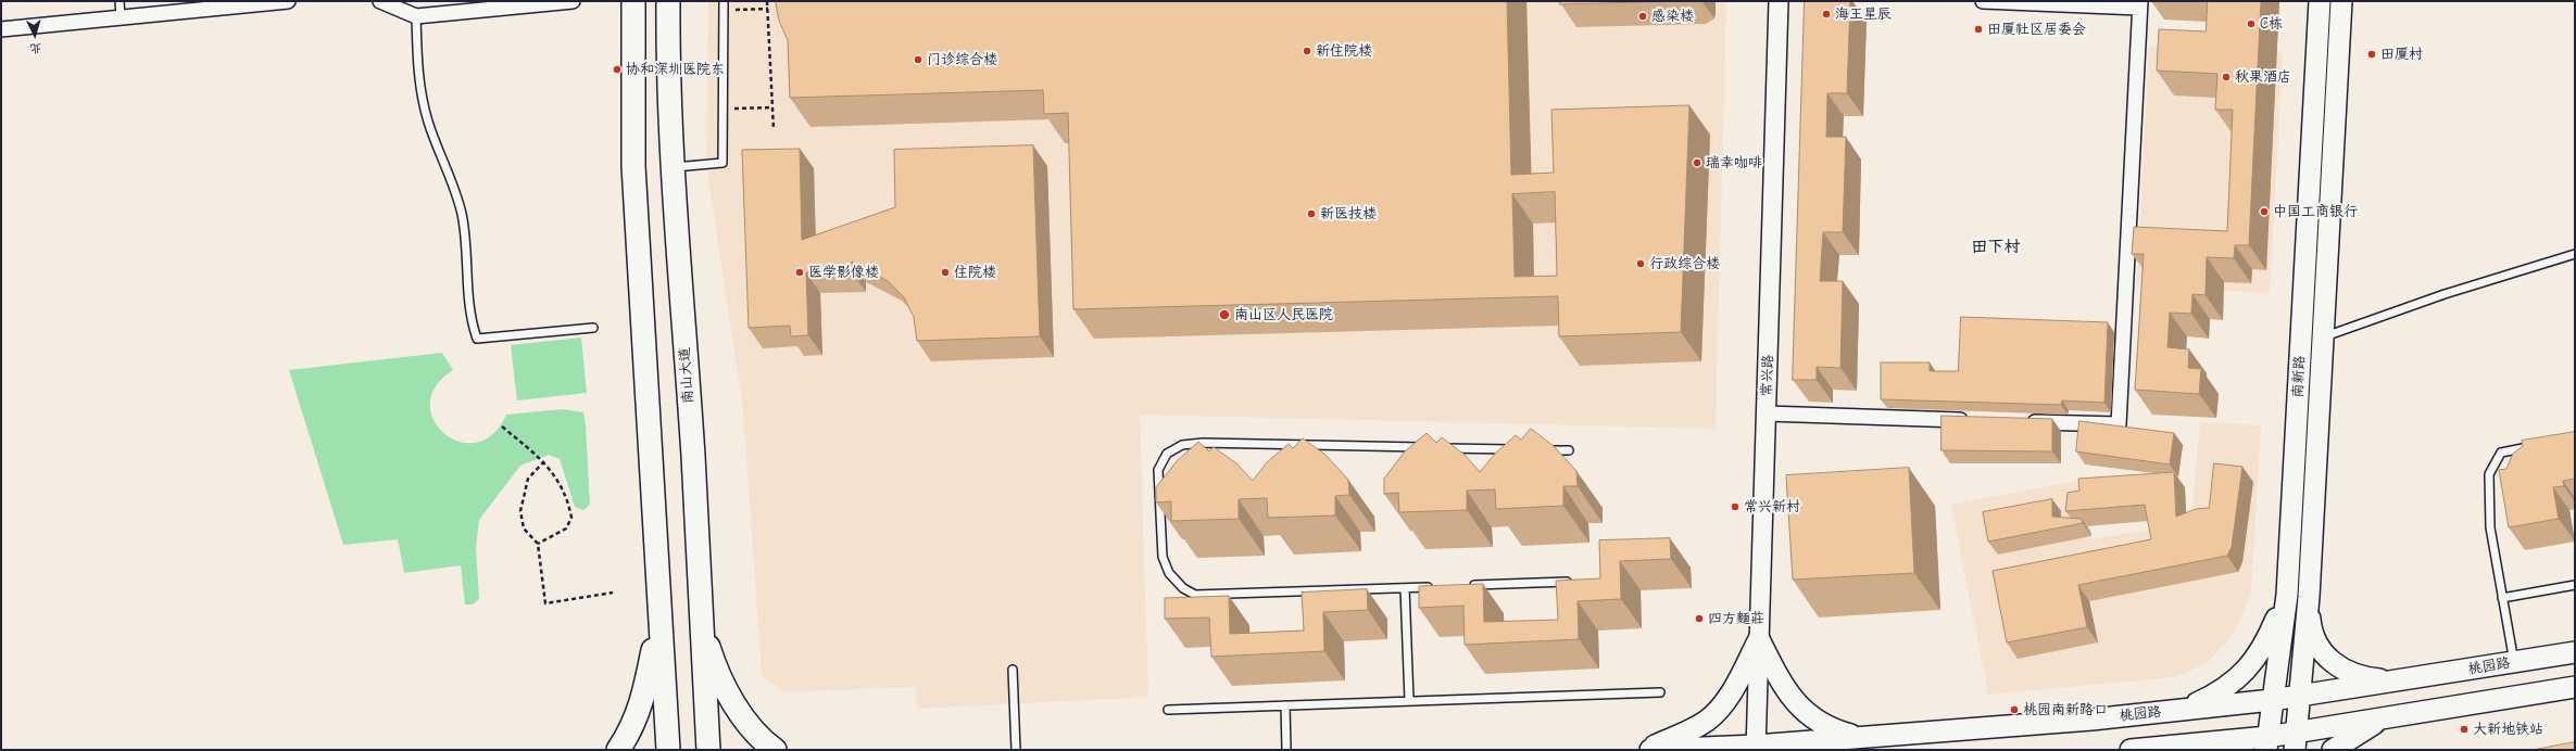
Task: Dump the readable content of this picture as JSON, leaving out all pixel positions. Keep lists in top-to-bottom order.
{
  "streets": {
    "main road": ["南山大道", "南新路", "桃园路"],
    "street": ["常兴路"]
  },
  "crossings": [
    ["常兴路", "桃园路"],
    ["南新路", "桃园路"]
  ],
  "districts": ["田下村"],
  "places": [
    "海王星辰",
    "感染楼",
    "C栋",
    "田厦社区居委会",
    "新住院楼",
    "田厦村",
    "门诊综合楼",
    "协和深圳医院东",
    "秋果酒店",
    "瑞幸咖啡",
    "中国工商银行",
    "新医技楼",
    "行政综合楼",
    "医学影像楼",
    "住院楼",
    "南山区人民医院",
    "常兴新村",
    "四方麵莊",
    "桃园南新路口",
    "大新地铁站"
  ],
  "north": "bottom"
}
